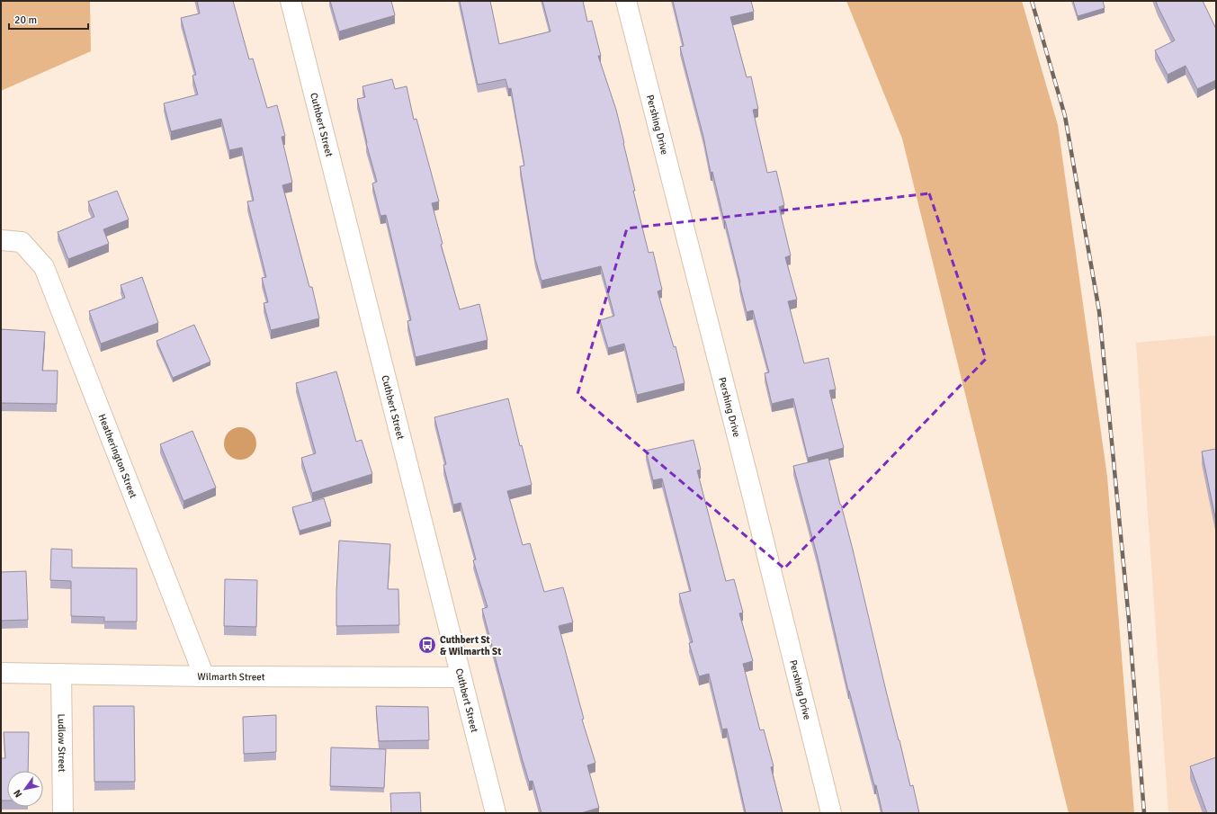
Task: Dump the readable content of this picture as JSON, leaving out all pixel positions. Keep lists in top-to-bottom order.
{
  "streets": {
    "street": [
      "Cuthbert Street",
      "Pershing Drive",
      "Heatherington Street",
      "Wilmarth Street",
      "Ludlow Street"
    ]
  },
  "crossings": [
    ["Cuthbert Street", "Wilmarth Street"],
    ["Heatherington Street", "Wilmarth Street"],
    ["Wilmarth Street", "Ludlow Street"]
  ],
  "places": {
    "bus stop": ["Cuthbert St & Wilmarth St"]
  },
  "scale_bar": "20 m",
  "north": "bottom left"
}
